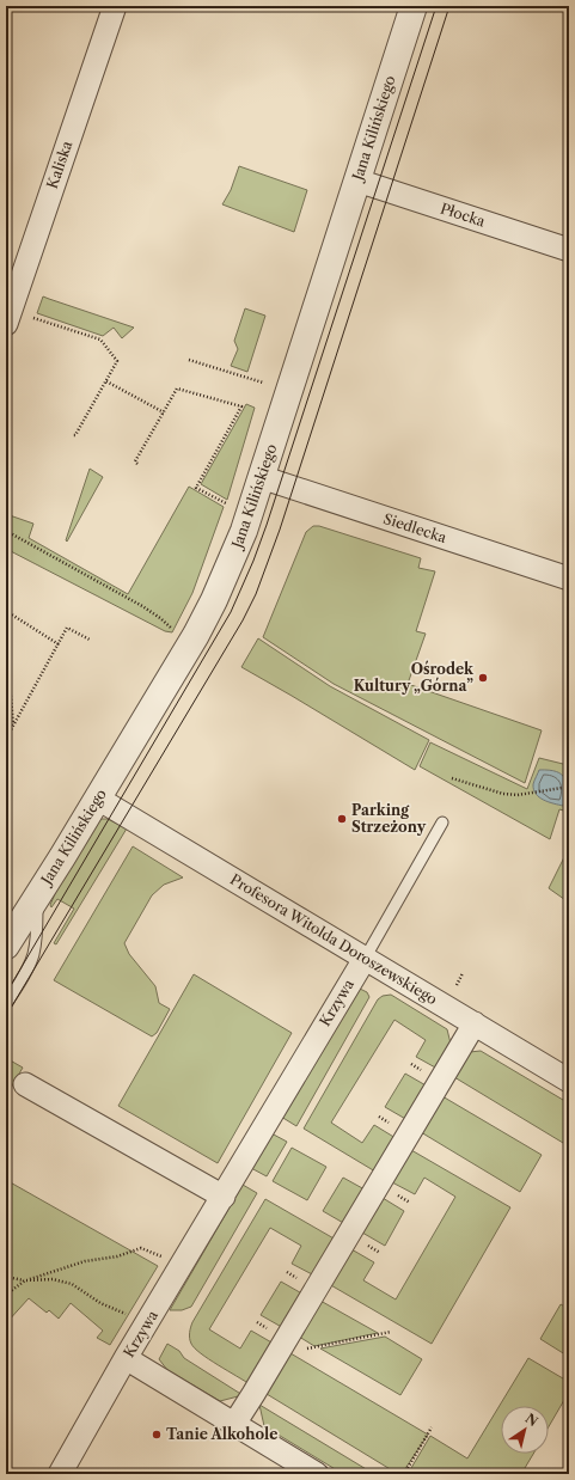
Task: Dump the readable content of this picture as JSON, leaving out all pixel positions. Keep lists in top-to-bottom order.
{
  "streets": {
    "street": [
      "Jana Kilińskiego",
      "Kaliska",
      "Płocka",
      "Siedlecka",
      "Profesora Witolda Doroszewskiego",
      "Krzywa"
    ]
  },
  "crossings": [
    ["Jana Kilińskiego", "Płocka"],
    ["Jana Kilińskiego", "Siedlecka"],
    ["Jana Kilińskiego", "Profesora Witolda Doroszewskiego"],
    ["Profesora Witolda Doroszewskiego", "Krzywa"]
  ],
  "places": ["Ośrodek Kultury „Górna”", "Parking Strzeżony", "Tanie Alkohole"],
  "north": "top right"
}
